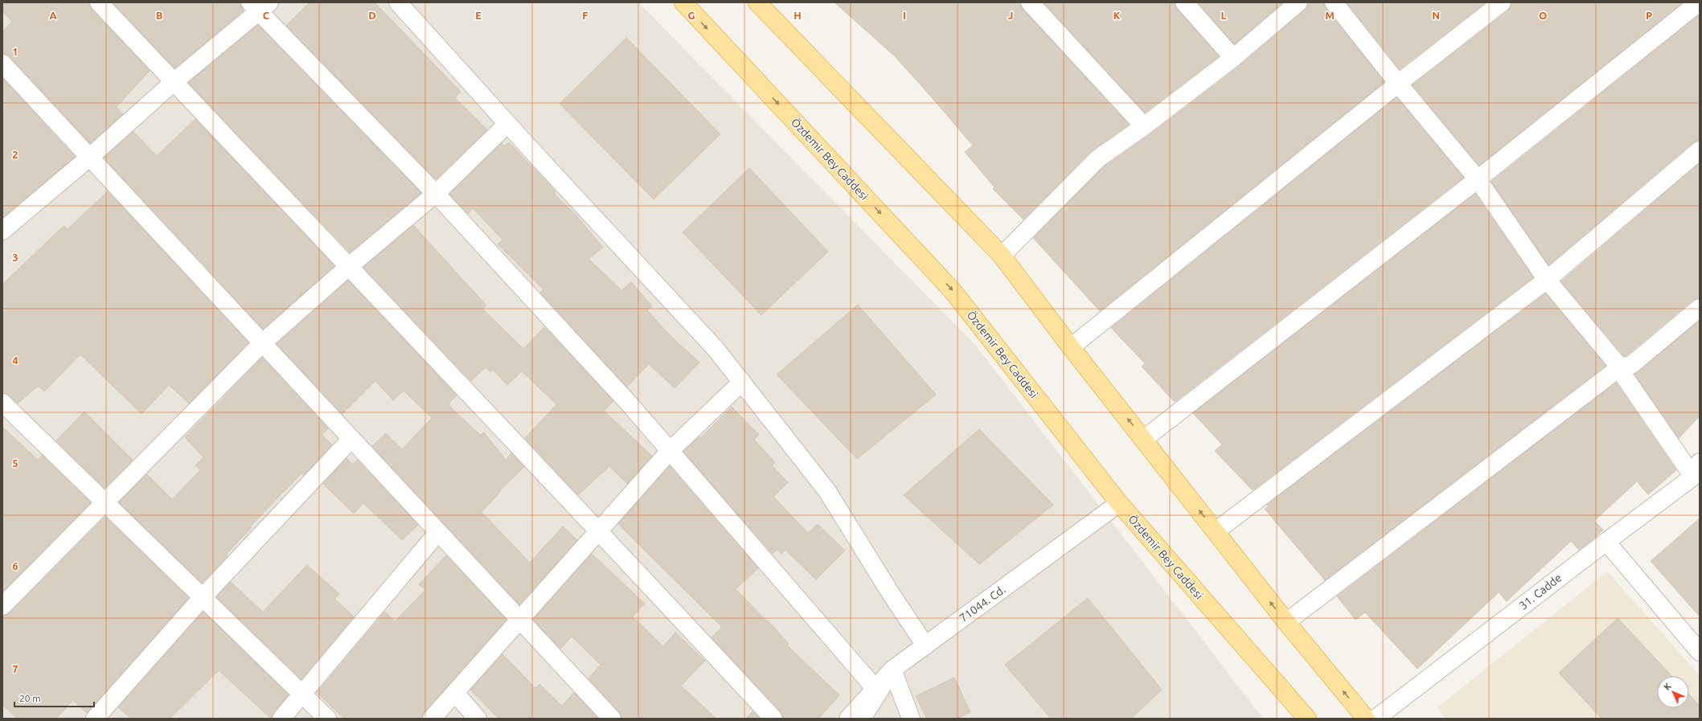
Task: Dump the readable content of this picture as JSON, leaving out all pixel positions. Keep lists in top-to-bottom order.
{
  "streets": {
    "main road": ["Özdemir Bey Caddesi"],
    "street": ["31. Cadde", "71044. Cd."]
  },
  "crossings": [
    ["Özdemir Bey Caddesi", "71044. Cd."]
  ],
  "scale_bar": "20 m",
  "north": "top left",
  "grid": {
    "columns": [
      "A",
      "B",
      "C",
      "D",
      "E",
      "F",
      "G",
      "H",
      "I",
      "J",
      "K",
      "L",
      "M",
      "N",
      "O",
      "P"
    ],
    "rows": [
      "1",
      "2",
      "3",
      "4",
      "5",
      "6",
      "7"
    ]
  }
}
